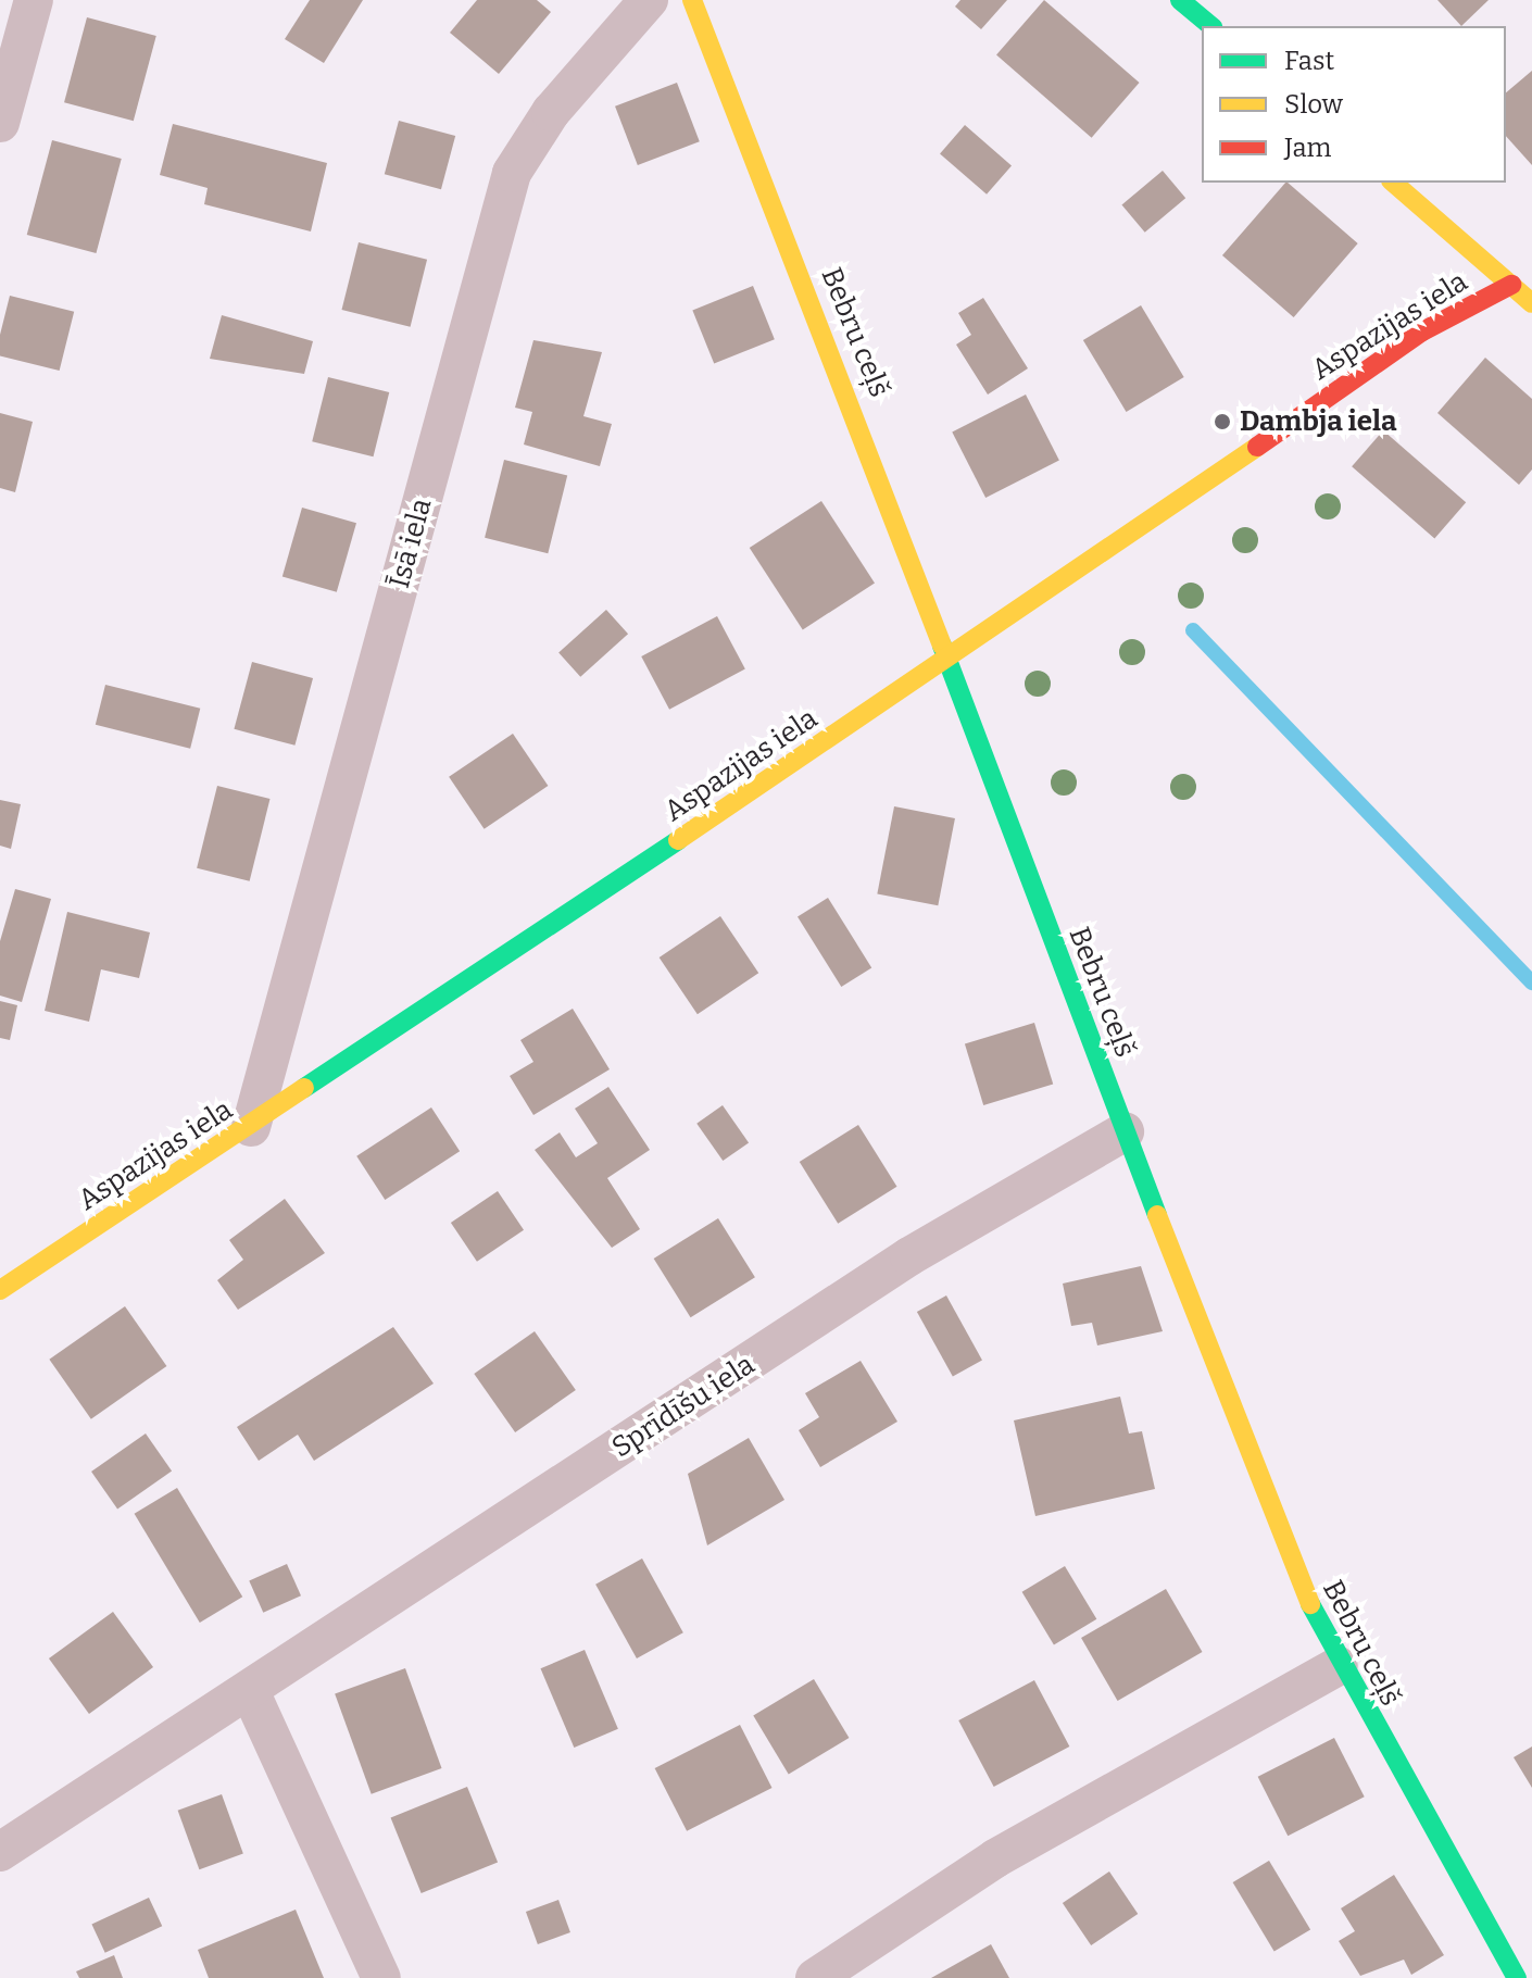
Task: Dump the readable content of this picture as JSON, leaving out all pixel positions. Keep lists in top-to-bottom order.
{
  "streets": {
    "street": [
      "Aspazijas iela",
      "Bebru ceļš",
      "Īsā iela",
      "Sprīdīšu iela"
    ]
  },
  "crossings": [
    ["Aspazijas iela", "Bebru ceļš"],
    ["Aspazijas iela", "Īsā iela"],
    ["Bebru ceļš", "Sprīdīšu iela"]
  ],
  "places": ["Dambja iela"],
  "legend": ["Fast", "Slow", "Jam"]
}
